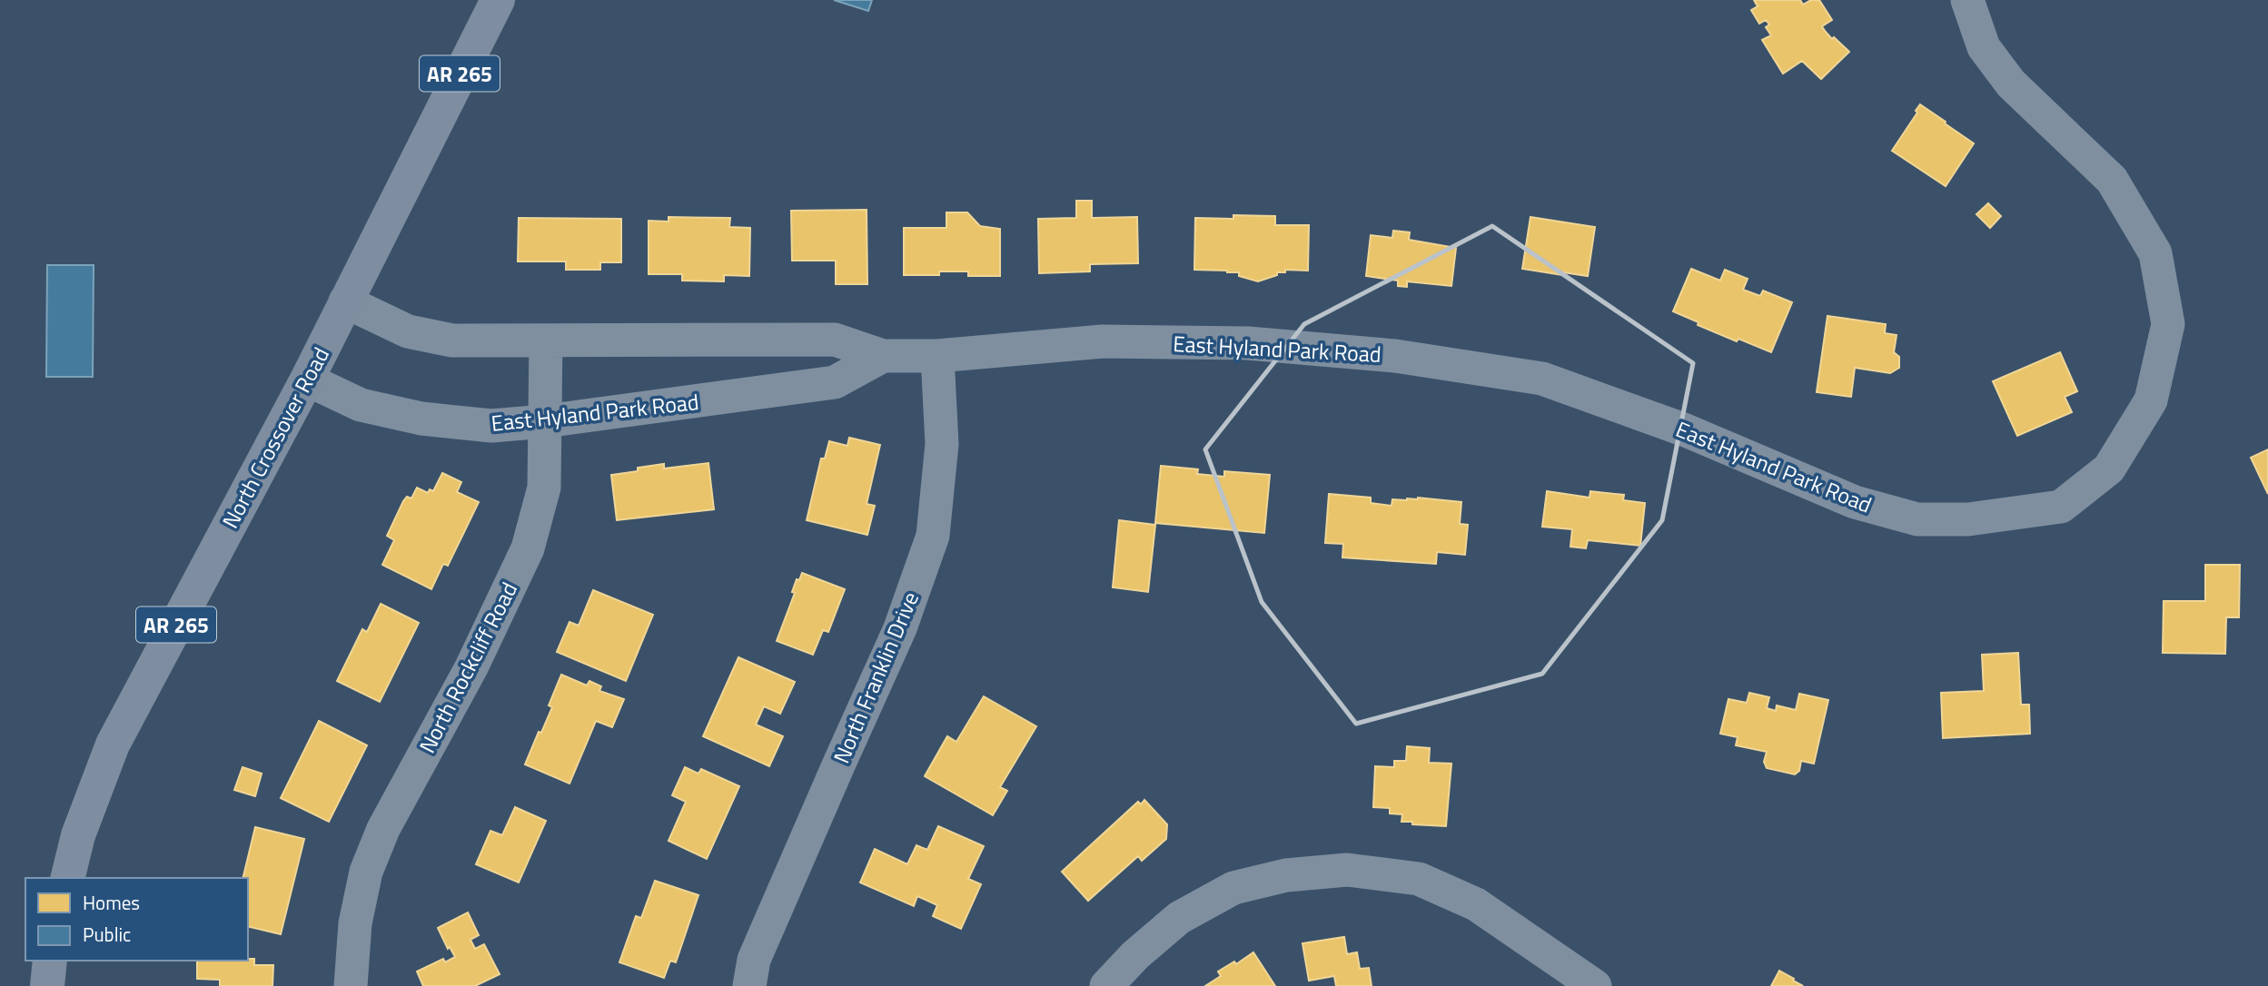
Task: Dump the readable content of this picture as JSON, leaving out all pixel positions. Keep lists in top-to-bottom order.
{
  "streets": {
    "main road": ["AR 265", "North Crossover Road"],
    "street": ["East Hyland Park Road", "North Rockcliff Road", "North Franklin Drive"]
  },
  "crossings": [
    ["East Hyland Park Road", "North Crossover Road"],
    ["East Hyland Park Road", "North Rockcliff Road"],
    ["East Hyland Park Road", "North Franklin Drive"]
  ],
  "legend": ["Homes", "Public"]
}
